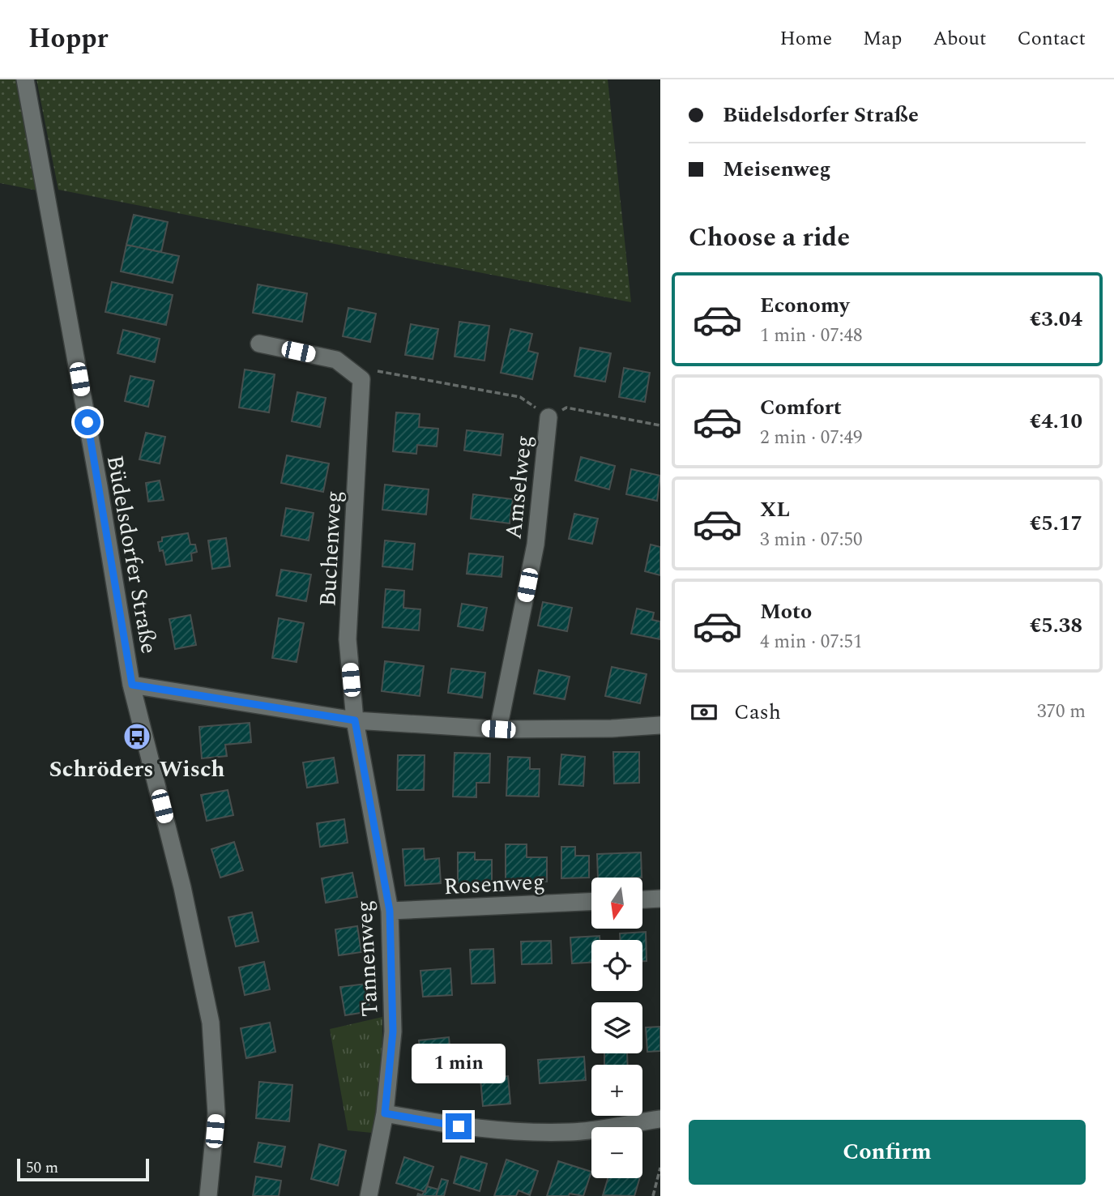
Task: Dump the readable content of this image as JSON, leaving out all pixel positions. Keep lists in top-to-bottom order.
{
  "streets": {
    "street": [
      "Amselweg",
      "Buchenweg",
      "Büdelsdorfer Straße",
      "Rosenweg",
      "Tannenweg"
    ]
  },
  "crossings": [
    ["Buchenweg", "Tannenweg"],
    ["Rosenweg", "Tannenweg"]
  ],
  "places": {
    "bus stop": ["Schröders Wisch"]
  },
  "scale_bar": "50 m",
  "north": "bottom",
  "page": {
    "header": "Hoppr",
    "nav": [
      "Home",
      "Map",
      "About",
      "Contact"
    ],
    "banner": ["Büdelsdorfer Straße", "Meisenweg"],
    "heading": "Choose a ride",
    "list": [
      {
        "name": "Economy",
        "note": "1 min · 07:48",
        "value": "€3.04"
      },
      {
        "name": "Comfort",
        "note": "2 min · 07:49",
        "value": "€4.10"
      },
      {
        "name": "XL",
        "note": "3 min · 07:50",
        "value": "€5.17"
      },
      {
        "name": "Moto",
        "note": "4 min · 07:51",
        "value": "€5.38"
      }
    ],
    "pay": ["Cash", "370 m"],
    "map_buttons": ["+", "−"],
    "bubble": "1 min",
    "buttons": "Confirm",
    "scale": "50 m"
  }
}
